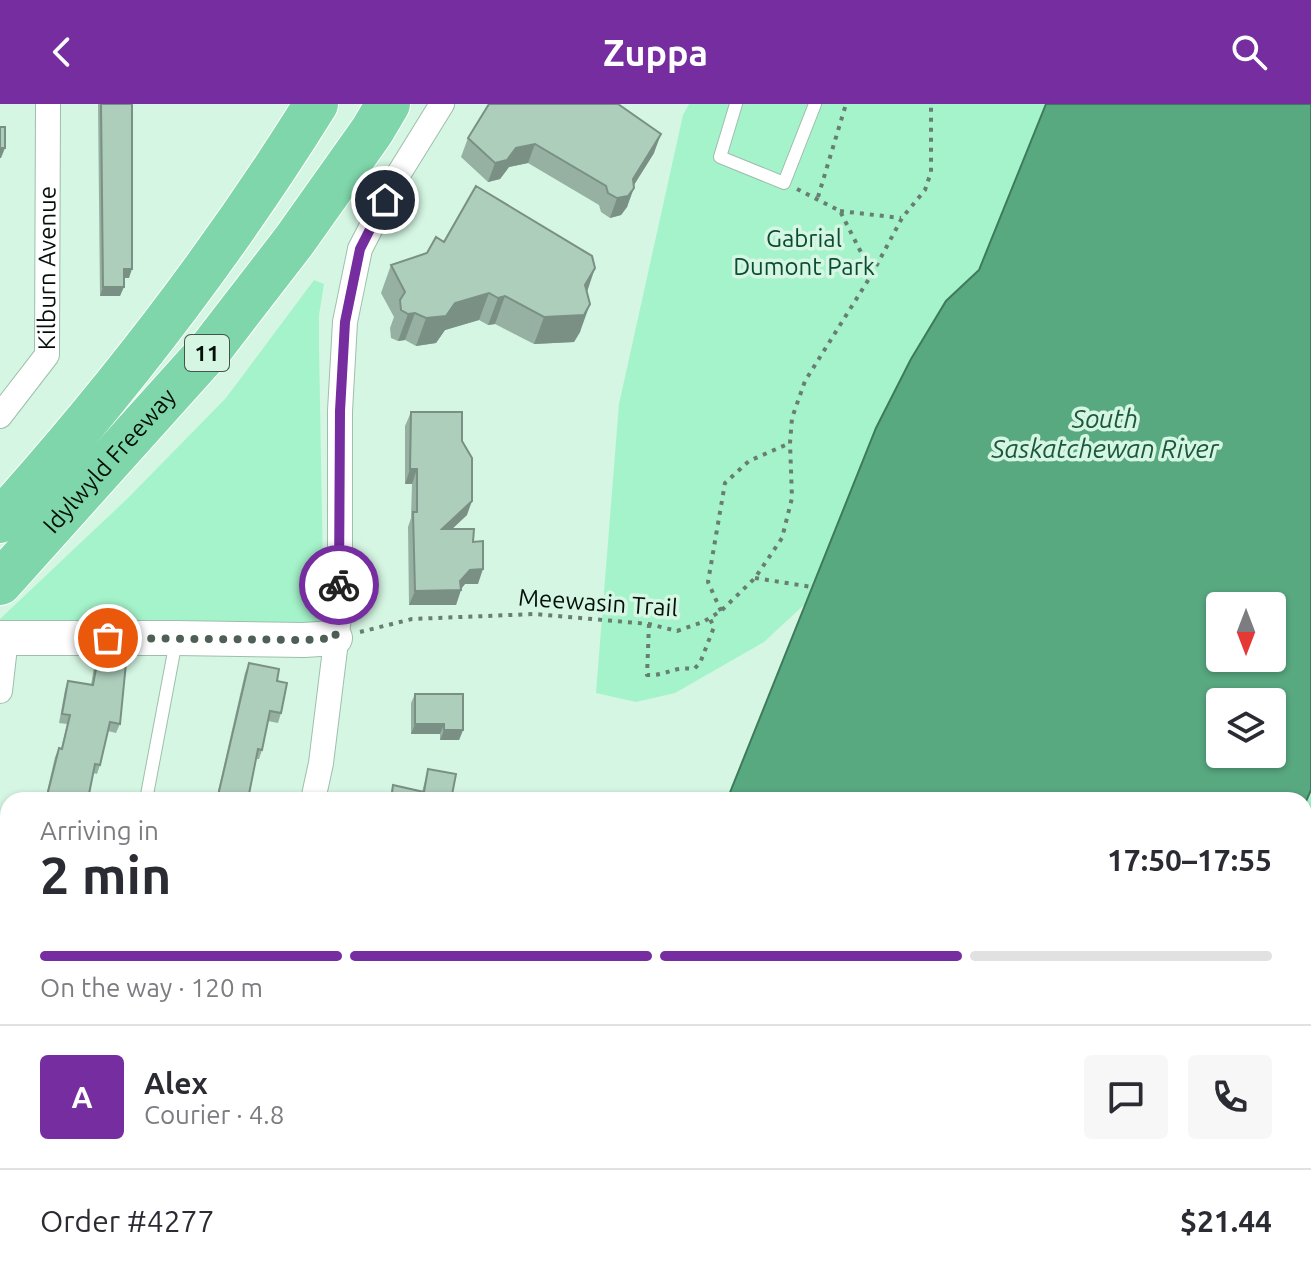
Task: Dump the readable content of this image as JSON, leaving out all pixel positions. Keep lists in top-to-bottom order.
{
  "streets": {
    "highway": ["11", "Idylwyld Freeway"],
    "street": ["Kilburn Avenue"],
    "path": ["Meewasin Trail"]
  },
  "water": ["South Saskatchewan River"],
  "parks": ["Gabrial Dumont Park"],
  "north": "bottom",
  "page": {
    "header": "Zuppa",
    "heading": ["2 min", "Arriving in", "17:50–17:55"],
    "panel": [
      "Alex",
      "Courier · 4.8",
      "Order #4277",
      "$21.44"
    ],
    "bar": "On the way · 120 m",
    "round": "A"
  }
}
